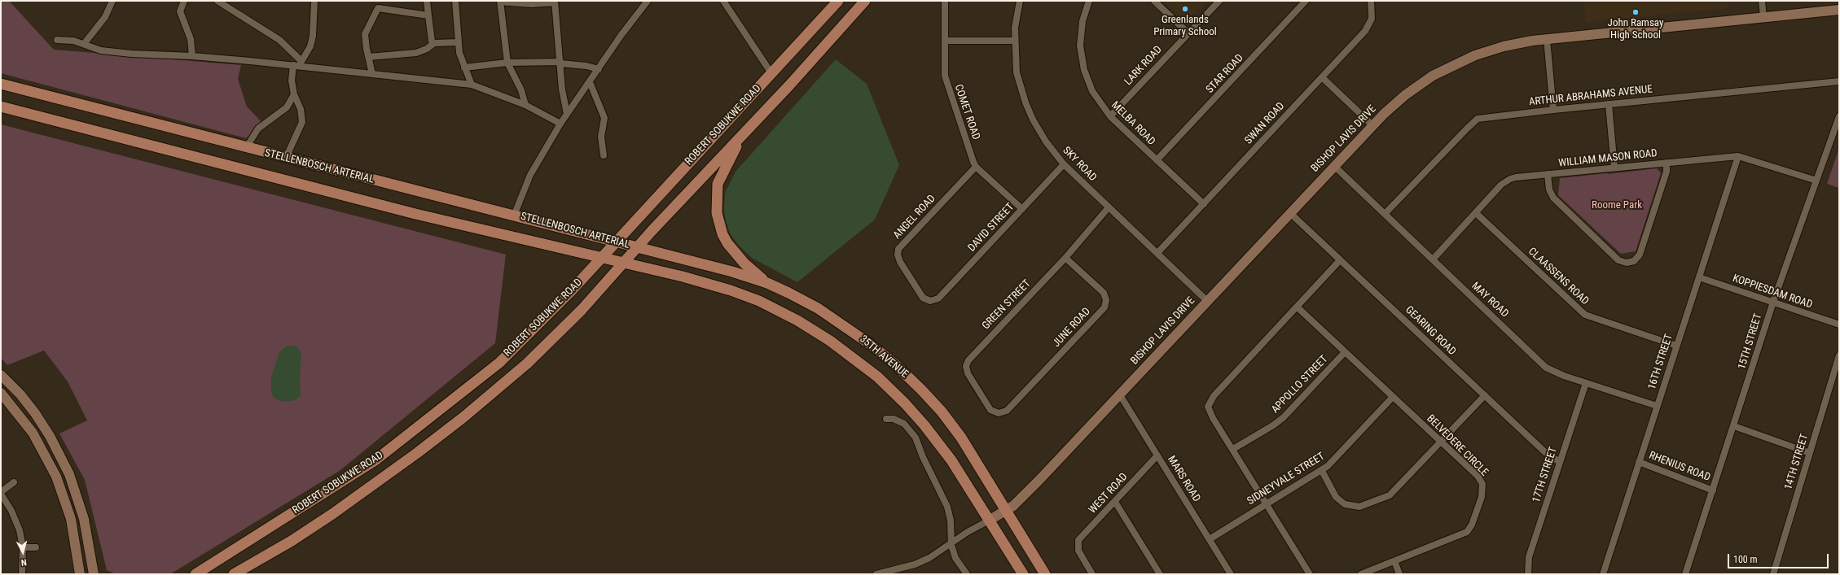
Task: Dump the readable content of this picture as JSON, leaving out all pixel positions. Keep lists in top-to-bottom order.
{
  "streets": {
    "main road": ["ROBERT SOBUKWE ROAD", "STELLENBOSCH ARTERIAL", "35TH AVENUE"],
    "street": [
      "LARK ROAD",
      "STAR ROAD",
      "ARTHUR ABRAHAMS AVENUE",
      "COMET ROAD",
      "MELBA ROAD",
      "SWAN ROAD",
      "BISHOP LAVIS DRIVE",
      "WILLIAM MASON ROAD",
      "SKY ROAD",
      "ANGEL ROAD",
      "DAVID STREET",
      "CLAASSENS ROAD",
      "KOPPIESDAM ROAD",
      "MAY ROAD",
      "GREEN STREET",
      "JUNE ROAD",
      "GEARING ROAD",
      "15TH STREET",
      "16TH STREET",
      "APPOLLO STREET",
      "BELVEDERE CIRCLE",
      "14TH STREET",
      "RHENIUS ROAD",
      "17TH STREET",
      "MARS ROAD",
      "SIDNEYVALE STREET",
      "WEST ROAD"
    ]
  },
  "crossings": [
    ["LARK ROAD", "MELBA ROAD"],
    ["STAR ROAD", "MELBA ROAD"],
    ["ARTHUR ABRAHAMS AVENUE", "MAY ROAD"],
    ["COMET ROAD", "ANGEL ROAD"],
    ["COMET ROAD", "DAVID STREET"],
    ["MELBA ROAD", "SWAN ROAD"],
    ["SWAN ROAD", "SKY ROAD"],
    ["ROBERT SOBUKWE ROAD", "STELLENBOSCH ARTERIAL"],
    ["ROBERT SOBUKWE ROAD", "35TH AVENUE"],
    ["BISHOP LAVIS DRIVE", "SKY ROAD"],
    ["BISHOP LAVIS DRIVE", "MAY ROAD"],
    ["BISHOP LAVIS DRIVE", "GEARING ROAD"],
    ["BISHOP LAVIS DRIVE", "35TH AVENUE"],
    ["BISHOP LAVIS DRIVE", "MARS ROAD"],
    ["WILLIAM MASON ROAD", "CLAASSENS ROAD"],
    ["WILLIAM MASON ROAD", "MAY ROAD"],
    ["WILLIAM MASON ROAD", "15TH STREET"],
    ["WILLIAM MASON ROAD", "16TH STREET"],
    ["SKY ROAD", "DAVID STREET"],
    ["SKY ROAD", "GREEN STREET"],
    ["STELLENBOSCH ARTERIAL", "35TH AVENUE"],
    ["ANGEL ROAD", "DAVID STREET"],
    ["CLAASSENS ROAD", "16TH STREET"],
    ["KOPPIESDAM ROAD", "15TH STREET"],
    ["KOPPIESDAM ROAD", "16TH STREET"],
    ["MAY ROAD", "16TH STREET"],
    ["MAY ROAD", "17TH STREET"],
    ["GREEN STREET", "JUNE ROAD"],
    ["GEARING ROAD", "17TH STREET"],
    ["15TH STREET", "RHENIUS ROAD"],
    ["16TH STREET", "RHENIUS ROAD"],
    ["APPOLLO STREET", "BELVEDERE CIRCLE"],
    ["BELVEDERE CIRCLE", "SIDNEYVALE STREET"],
    ["MARS ROAD", "SIDNEYVALE STREET"],
    ["MARS ROAD", "WEST ROAD"]
  ],
  "parks": ["Roome Park"],
  "places": ["Greenlands Primary School", "John Ramsay High School"],
  "scale_bar": "100 m",
  "north": "bottom"
}
